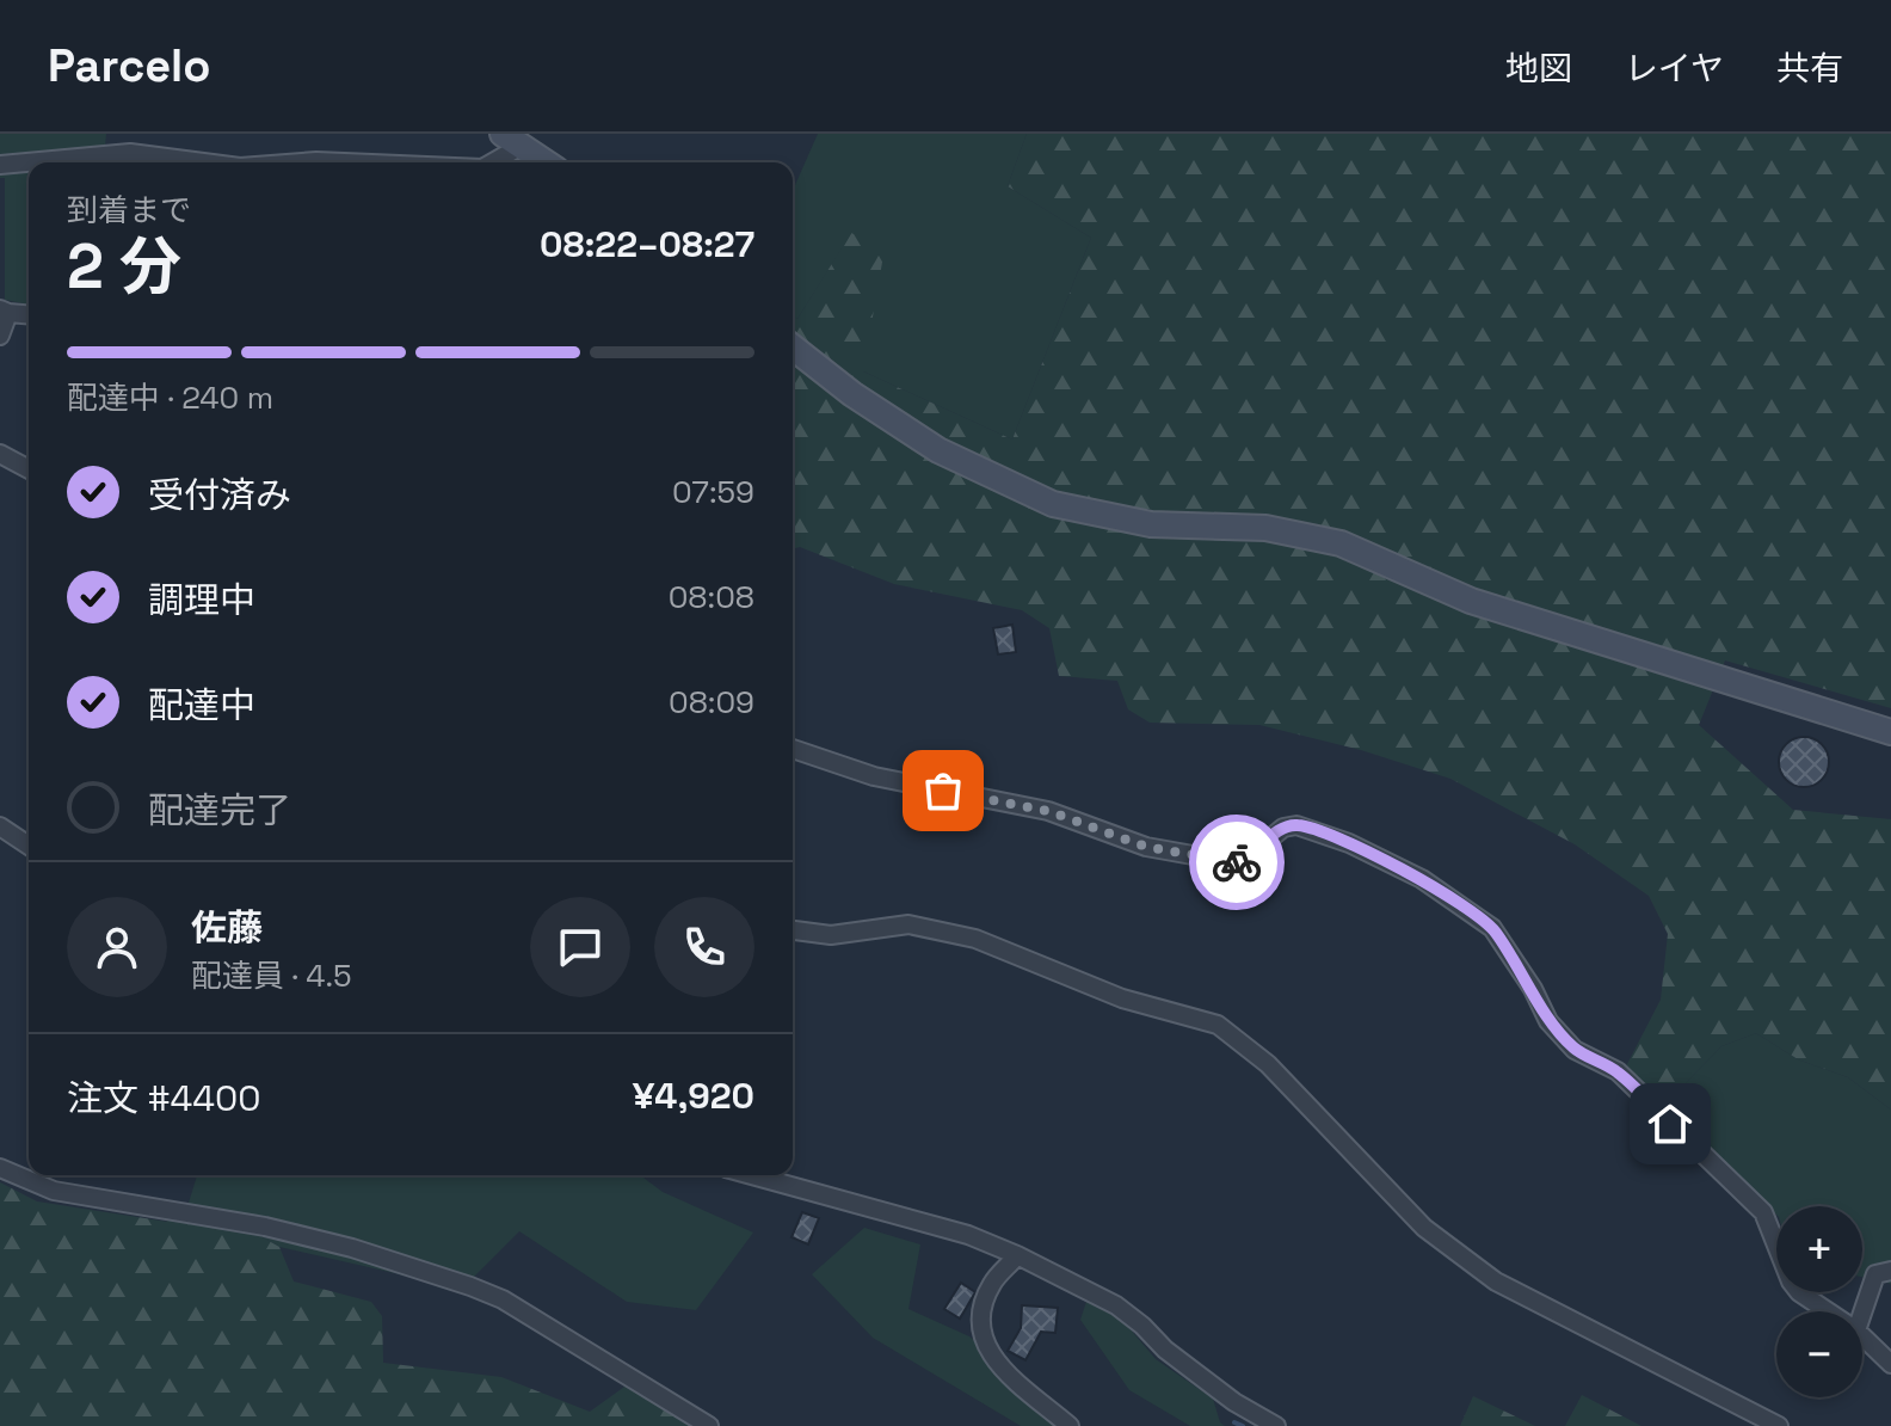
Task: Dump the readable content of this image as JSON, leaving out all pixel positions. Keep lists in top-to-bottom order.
{
  "page": {
    "header": "Parcelo",
    "nav": ["地図", "レイヤ", "共有"],
    "heading": ["2 分", "到着まで", "08:22–08:27"],
    "panel": [
      "佐藤",
      "配達員 · 4.5",
      "注文 #4400",
      "¥4,920"
    ],
    "bar": "配達中 · 240 m",
    "list": [
      ["受付済み", "07:59"],
      ["調理中", "08:08"],
      ["配達中", "08:09"],
      "配達完了"
    ],
    "map_buttons": ["+", "−"]
  }
}
